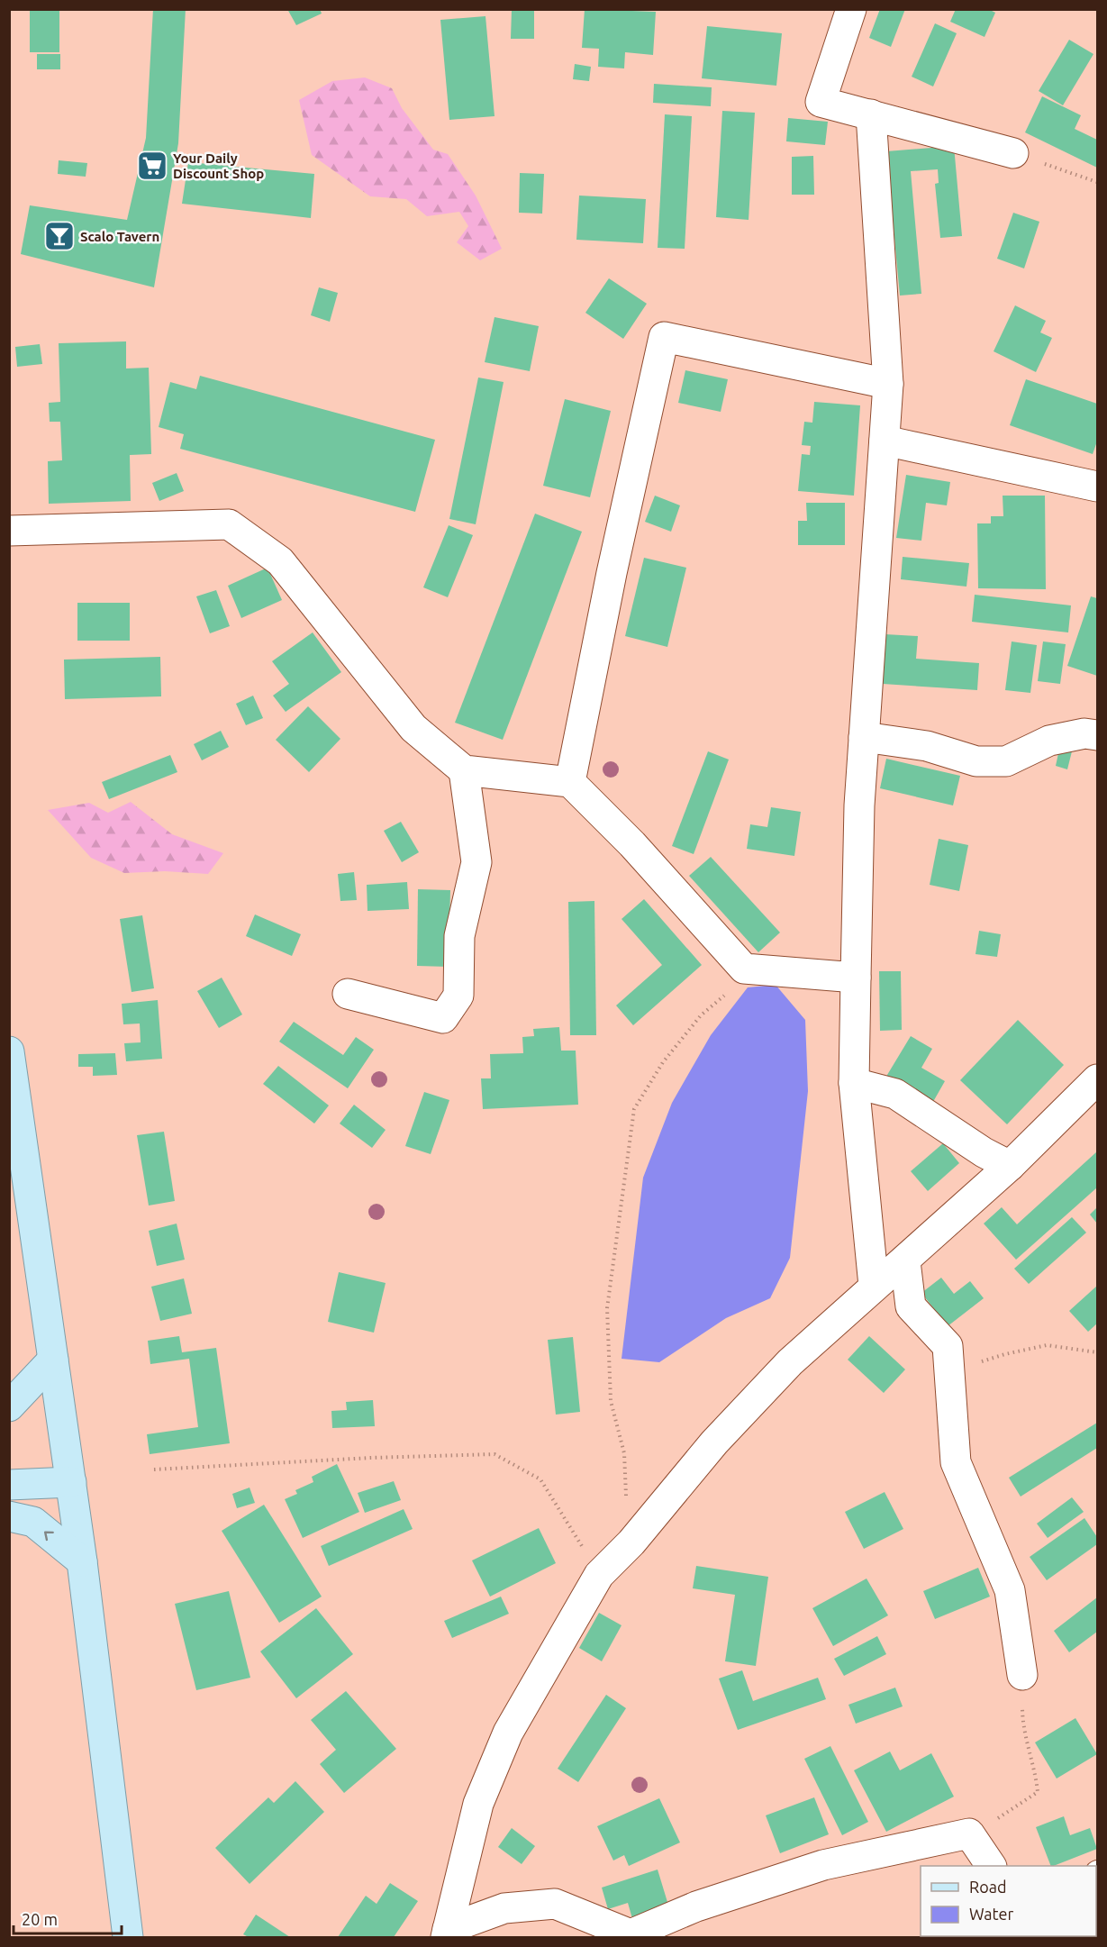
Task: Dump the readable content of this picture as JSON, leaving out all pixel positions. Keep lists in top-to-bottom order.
{
  "places": {
    "supermarket": ["Your Daily Discount Shop"],
    "bar": ["Scalo Tavern"]
  },
  "legend": ["Road", "Water"],
  "scale_bar": "20 m"
}
